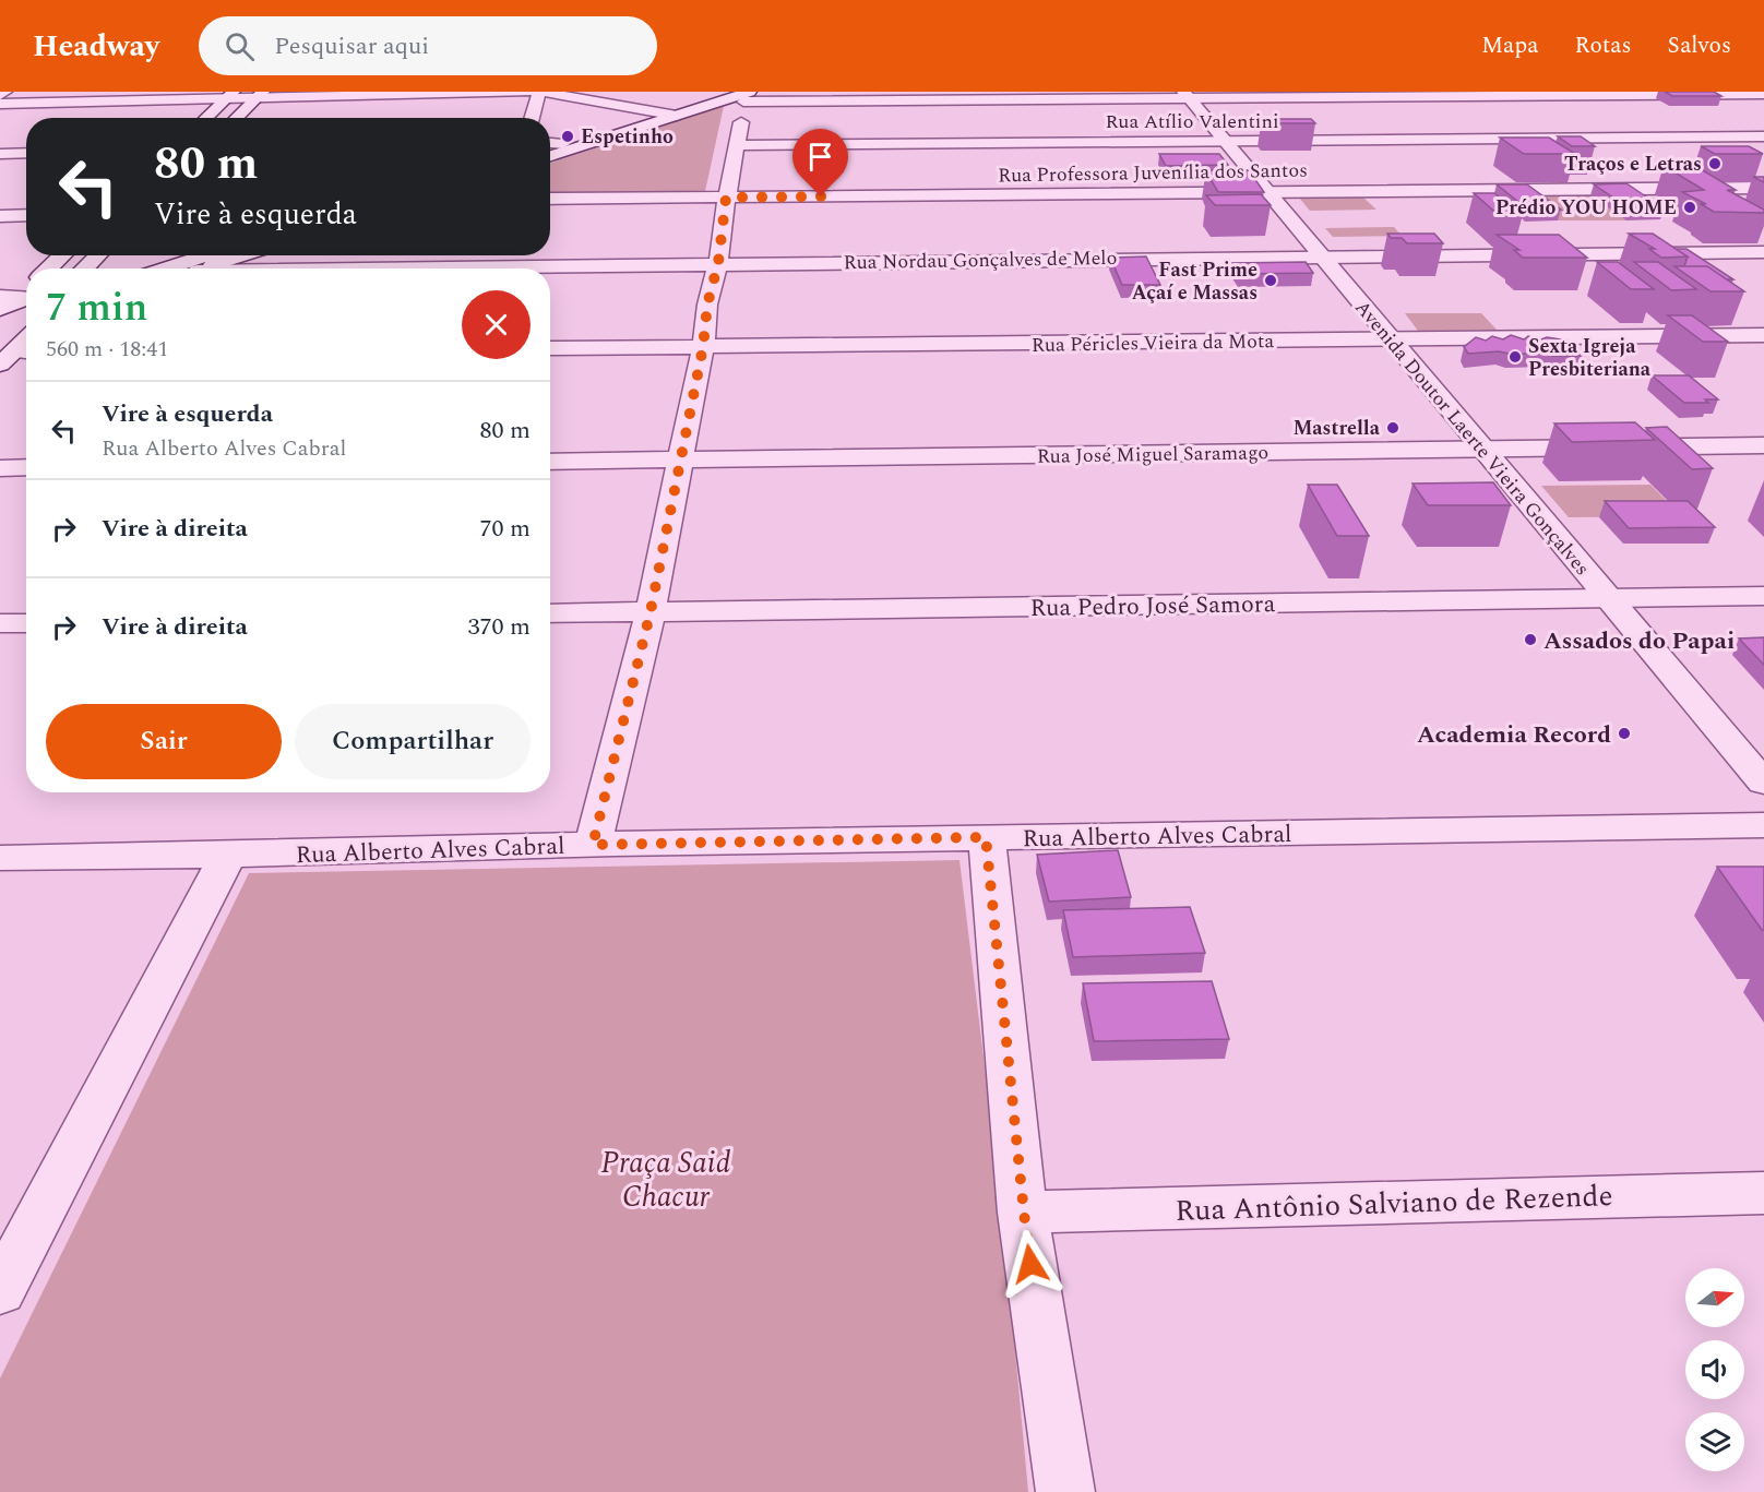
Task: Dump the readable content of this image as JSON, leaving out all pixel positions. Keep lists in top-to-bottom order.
{
  "streets": {
    "street": [
      "Rua Atílio Valentini",
      "Rua Professora Juvenília dos Santos",
      "Rua Nordau Gonçalves de Melo",
      "Rua Péricles Vieira da Mota",
      "Avenida Doutor Laerte Vieira Gonçalves",
      "Rua José Miguel Saramago",
      "Rua Pedro José Samora",
      "Rua Alberto Alves Cabral",
      "Rua Antônio Salviano de Rezende"
    ]
  },
  "crossings": [
    ["Rua Atílio Valentini", "Avenida Doutor Laerte Vieira Gonçalves"],
    ["Rua Professora Juvenília dos Santos", "Avenida Doutor Laerte Vieira Gonçalves"],
    ["Rua Nordau Gonçalves de Melo", "Avenida Doutor Laerte Vieira Gonçalves"],
    ["Rua Péricles Vieira da Mota", "Avenida Doutor Laerte Vieira Gonçalves"],
    ["Avenida Doutor Laerte Vieira Gonçalves", "Rua José Miguel Saramago"],
    ["Avenida Doutor Laerte Vieira Gonçalves", "Rua Pedro José Samora"]
  ],
  "parks": ["Praça Said Chacur"],
  "places": [
    "Espetinho",
    "Traços e Letras",
    "Prédio YOU HOME",
    "Fast Prime Açaí e Massas",
    "Sexta Igreja Presbiteriana",
    "Mastrella",
    "Assados do Papai",
    "Academia Record"
  ],
  "north": "right",
  "page": {
    "header": "Headway",
    "search": "Pesquisar aqui",
    "nav": ["Mapa", "Rotas", "Salvos"],
    "turn": ["80 m", "Vire à esquerda"],
    "heading": ["7 min", "560 m · 18:41"],
    "list": [
      {
        "name": "Vire à esquerda",
        "note": "Rua Alberto Alves Cabral",
        "value": "80 m"
      },
      {
        "name": "Vire à direita",
        "value": "70 m"
      },
      {
        "name": "Vire à direita",
        "value": "370 m"
      }
    ],
    "buttons": ["Sair", "Compartilhar"]
  }
}
